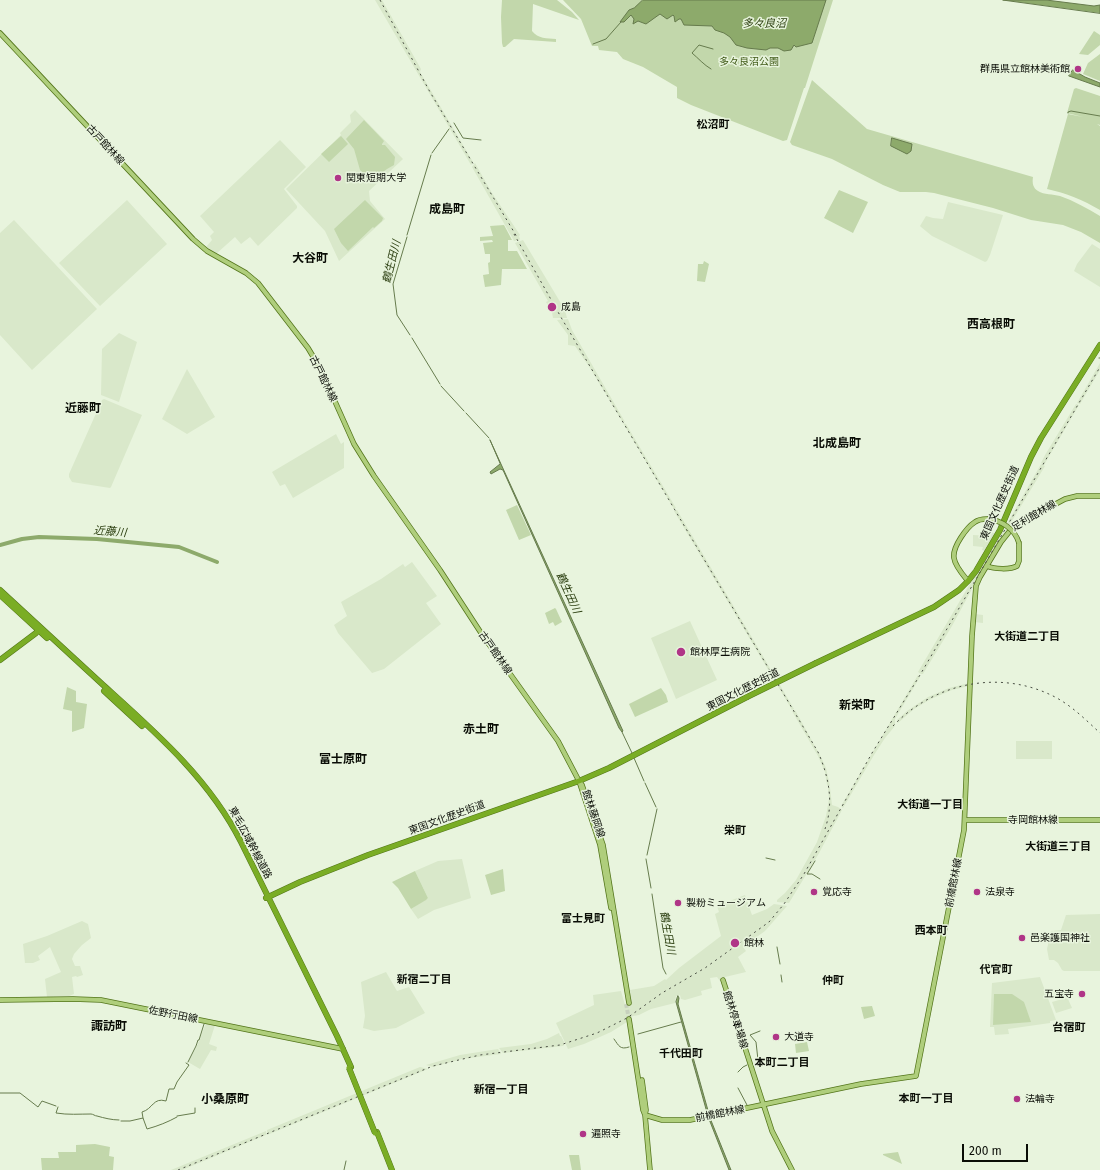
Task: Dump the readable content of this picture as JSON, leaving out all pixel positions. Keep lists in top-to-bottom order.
{
  "streets": {
    "highway": ["東国文化歴史街道", "東毛広域幹線道路"],
    "main road": [
      "古戸館林線",
      "足利館林線",
      "館林藤岡線",
      "寺岡館林線",
      "前橋館林線",
      "佐野行田線",
      "館林停車場線"
    ]
  },
  "crossings": [
    ["古戸館林線", "東国文化歴史街道"],
    ["古戸館林線", "館林藤岡線"],
    ["東国文化歴史街道", "館林藤岡線"],
    ["東国文化歴史街道", "東毛広域幹線道路"],
    ["足利館林線", "前橋館林線"],
    ["寺岡館林線", "前橋館林線"],
    ["東毛広域幹線道路", "佐野行田線"],
    ["前橋館林線", "館林停車場線"]
  ],
  "districts": [
    "松沼町",
    "成島町",
    "大谷町",
    "西高根町",
    "近藤町",
    "北成島町",
    "大街道二丁目",
    "新栄町",
    "赤土町",
    "富士原町",
    "大街道一丁目",
    "栄町",
    "大街道三丁目",
    "富士見町",
    "西本町",
    "代官町",
    "新宿二丁目",
    "仲町",
    "諏訪町",
    "台宿町",
    "千代田町",
    "本町二丁目",
    "新宿一丁目",
    "本町一丁目",
    "小桑原町"
  ],
  "water": ["多々良沼", "鶴生田川", "近藤川"],
  "parks": ["多々良沼公園"],
  "places": [
    "群馬県立館林美術館",
    "関東短期大学",
    "成島",
    "館林厚生病院",
    "覚応寺",
    "法泉寺",
    "製粉ミュージアム",
    "邑楽護国神社",
    "館林",
    "五宝寺",
    "大道寺",
    "法輪寺",
    "遍照寺"
  ],
  "scale_bar": "200 m"
}
